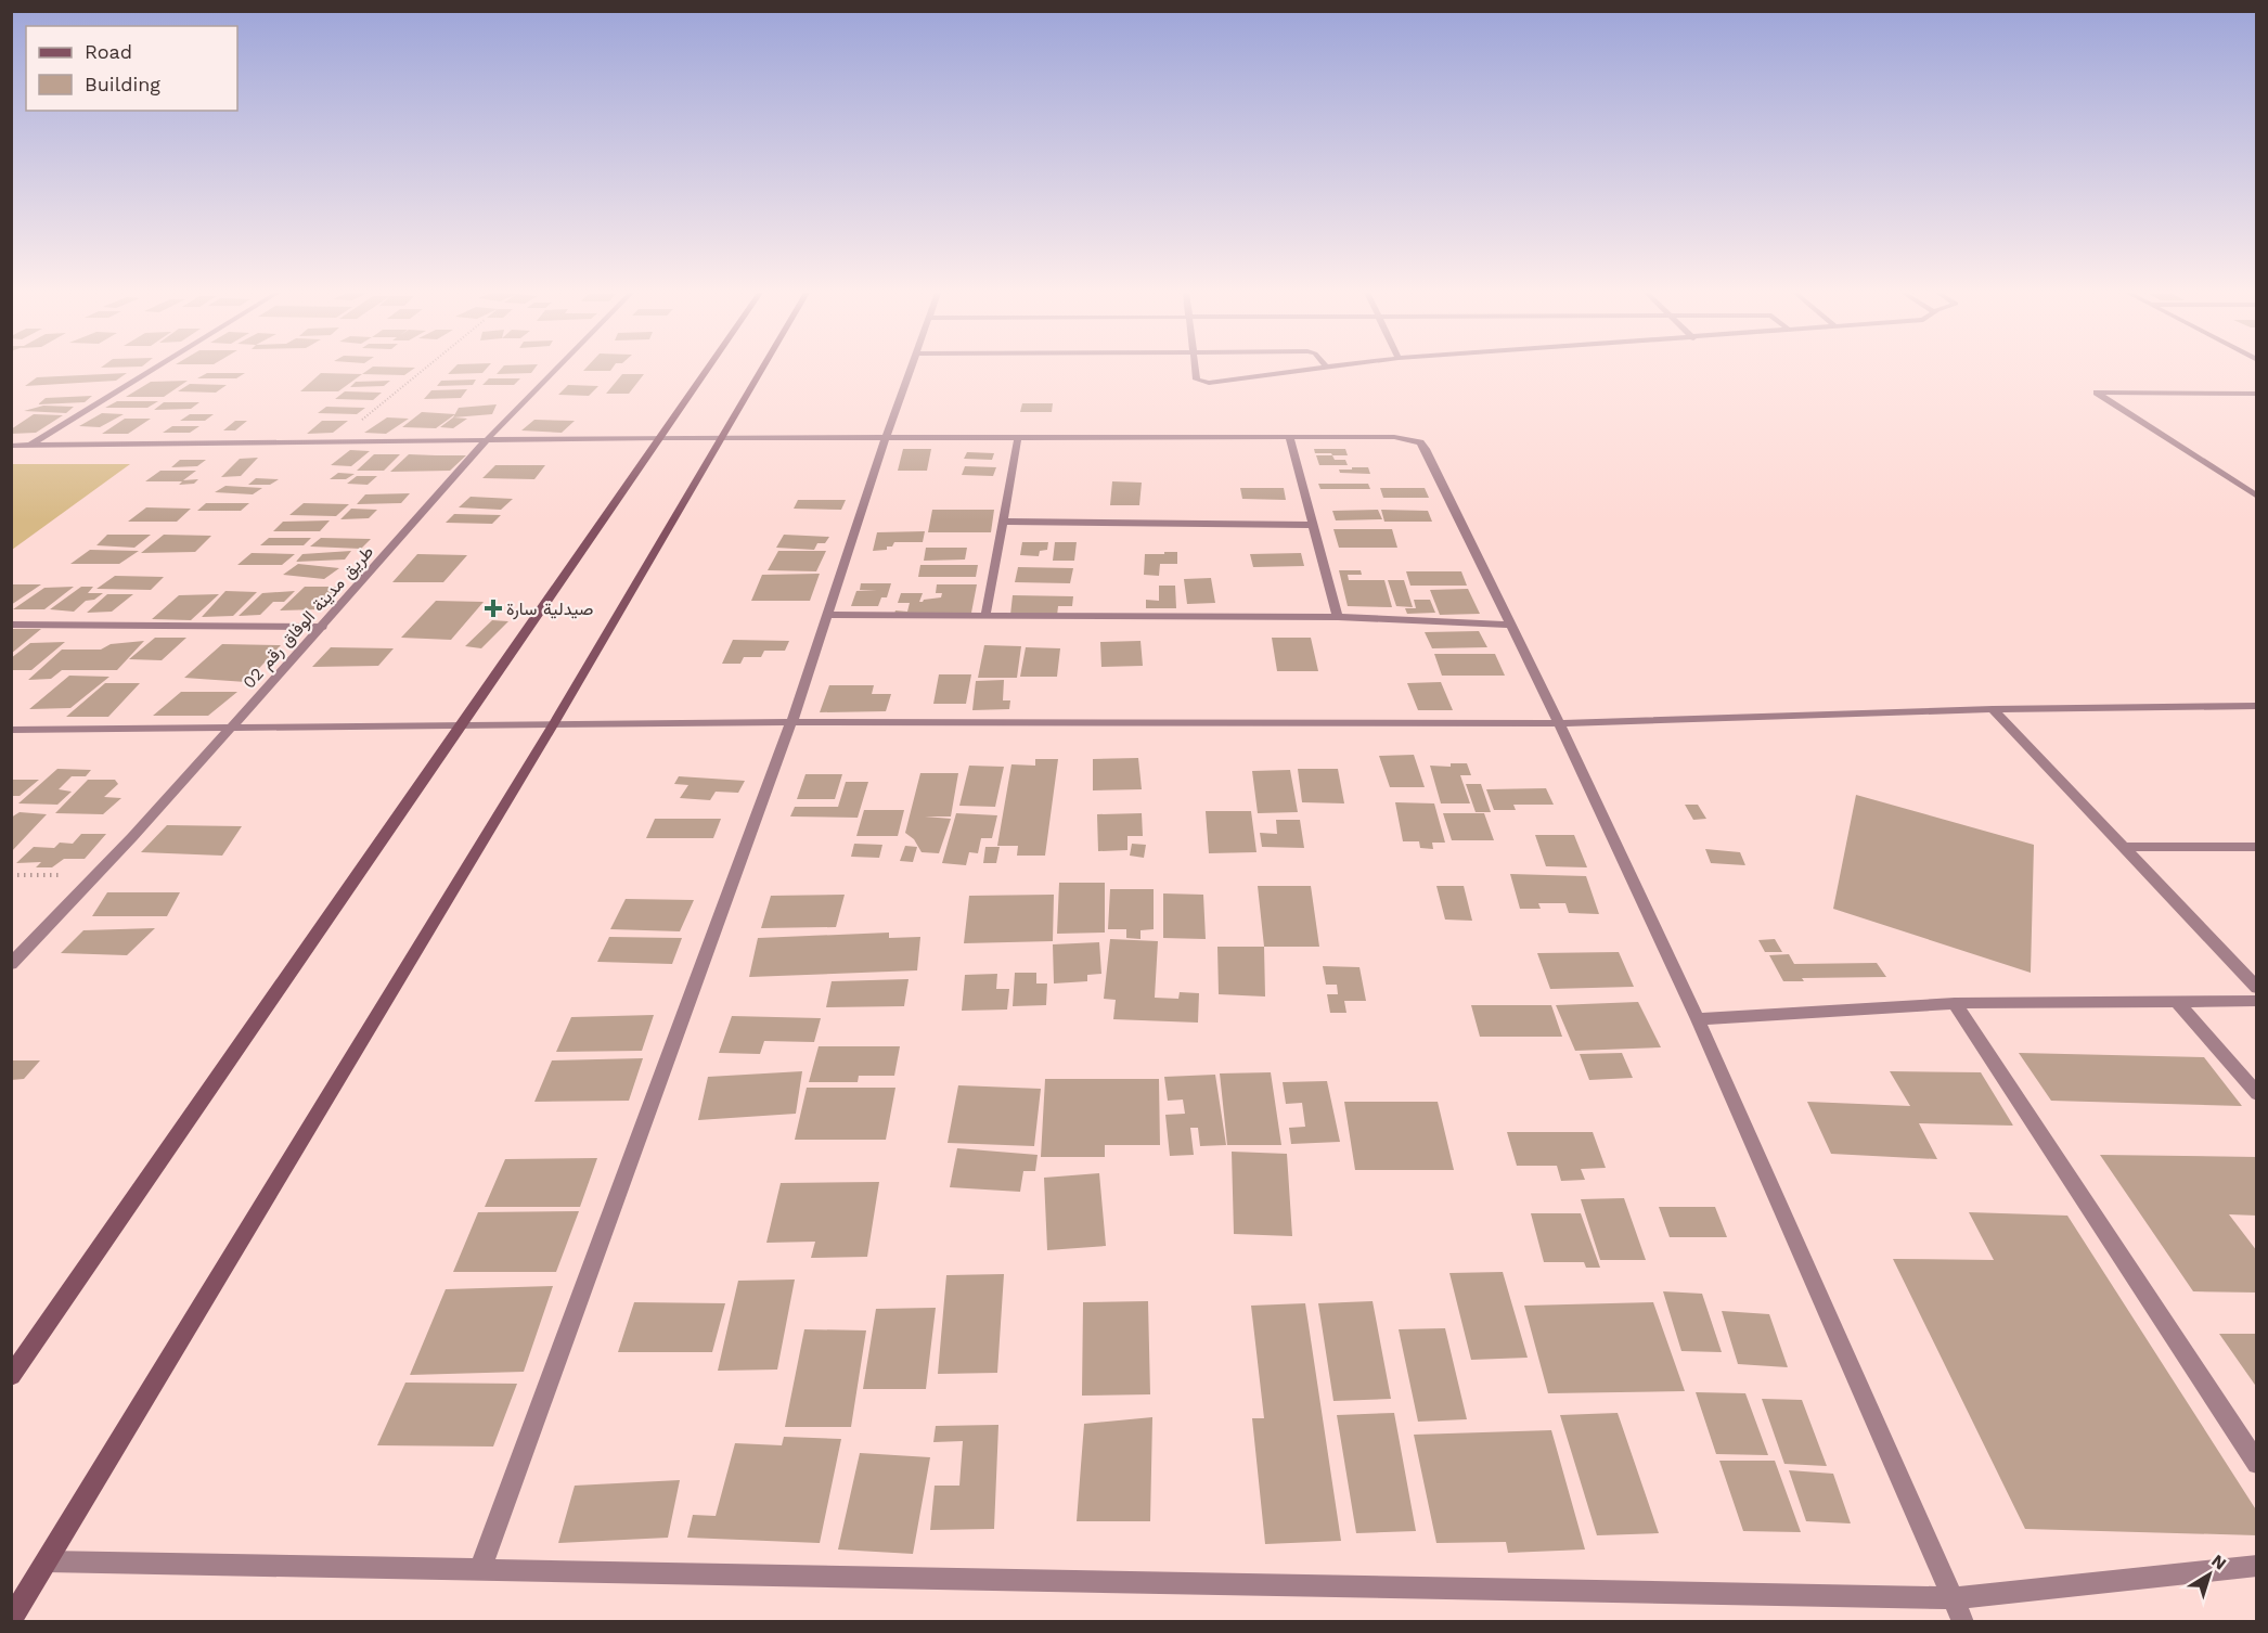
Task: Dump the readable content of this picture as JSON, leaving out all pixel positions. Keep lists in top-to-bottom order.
{
  "streets": {
    "street": ["طريق مدينة الوفاق رقم 02"]
  },
  "places": {
    "health": ["صيدلية سارة"]
  },
  "legend": ["Road", "Building"],
  "north": "top right"
}
